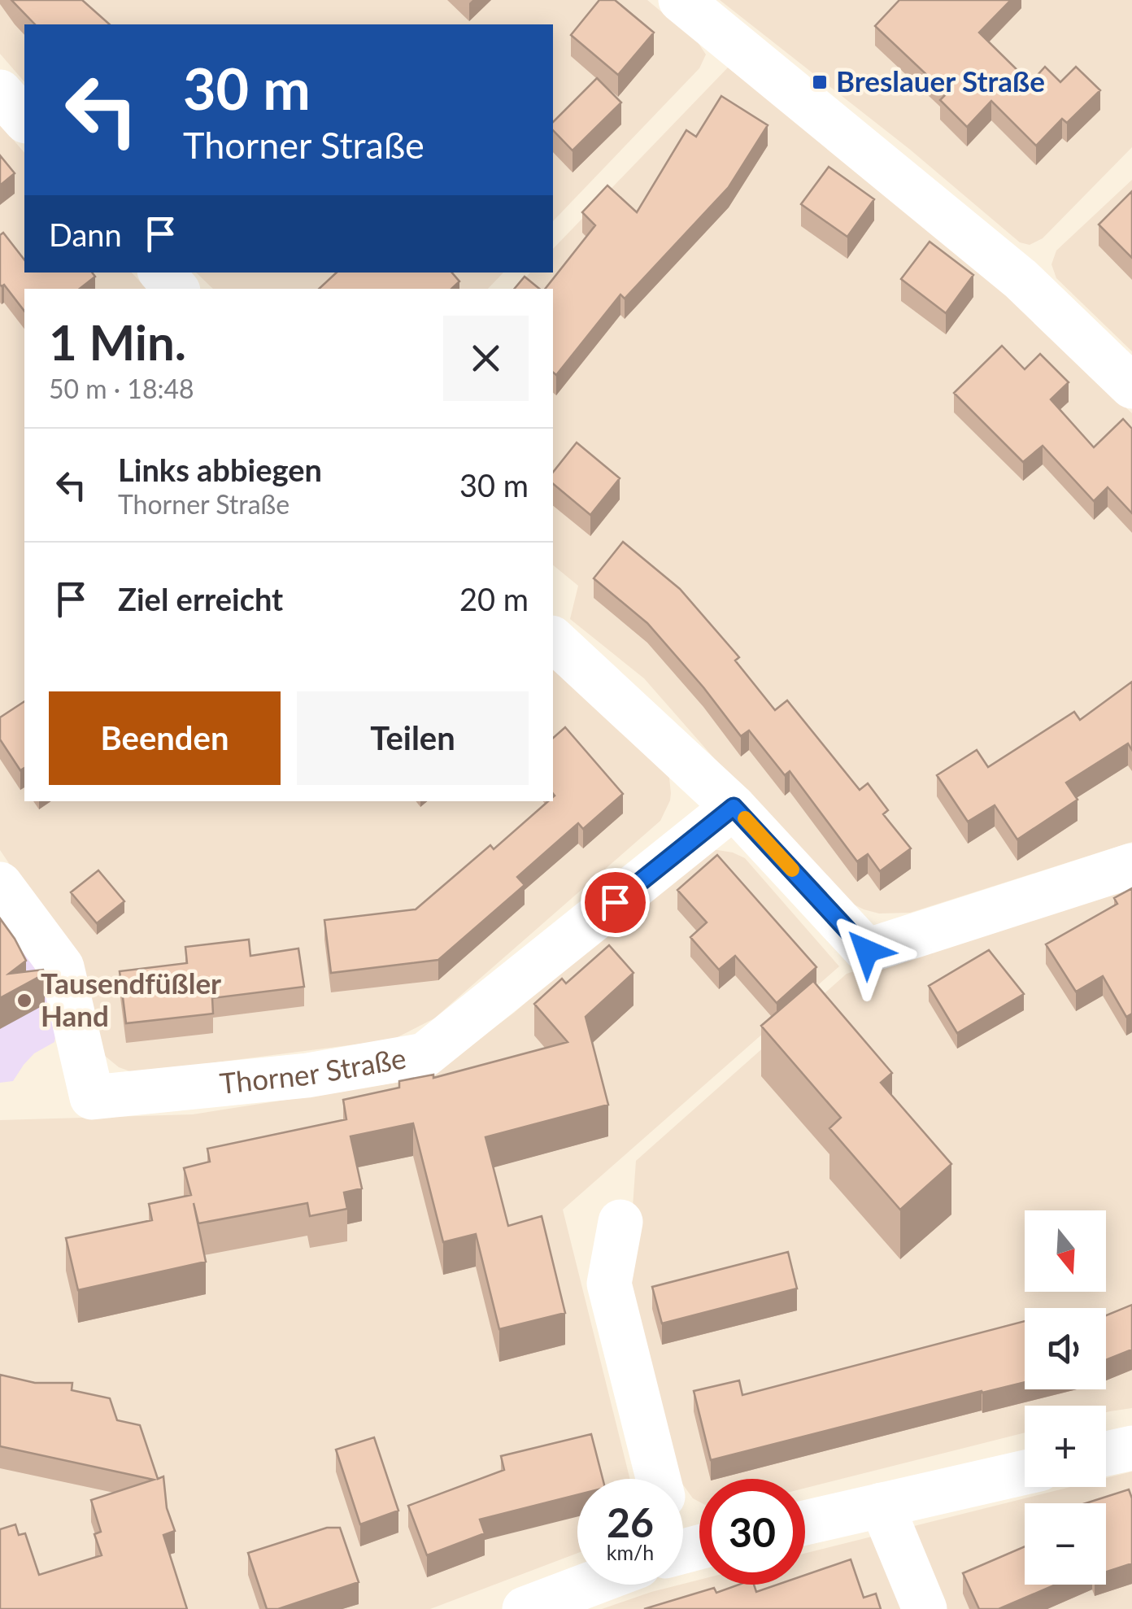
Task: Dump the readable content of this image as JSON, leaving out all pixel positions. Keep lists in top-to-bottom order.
{
  "streets": {
    "street": ["Thorner Straße"]
  },
  "places": {
    "transit": ["Breslauer Straße"],
    "other": ["Tausendfüßler Hand"]
  },
  "north": "bottom",
  "page": {
    "turn": ["30 m", "Thorner Straße"],
    "then": "Dann",
    "heading": ["1 Min.", "50 m · 18:48"],
    "list": [
      {
        "name": "Links abbiegen",
        "note": "Thorner Straße",
        "value": "30 m"
      },
      {
        "name": "Ziel erreicht",
        "value": "20 m"
      }
    ],
    "buttons": ["Beenden", "Teilen"],
    "map_buttons": ["+", "−"],
    "speed": "26 km/h",
    "limit": "30"
  }
}
